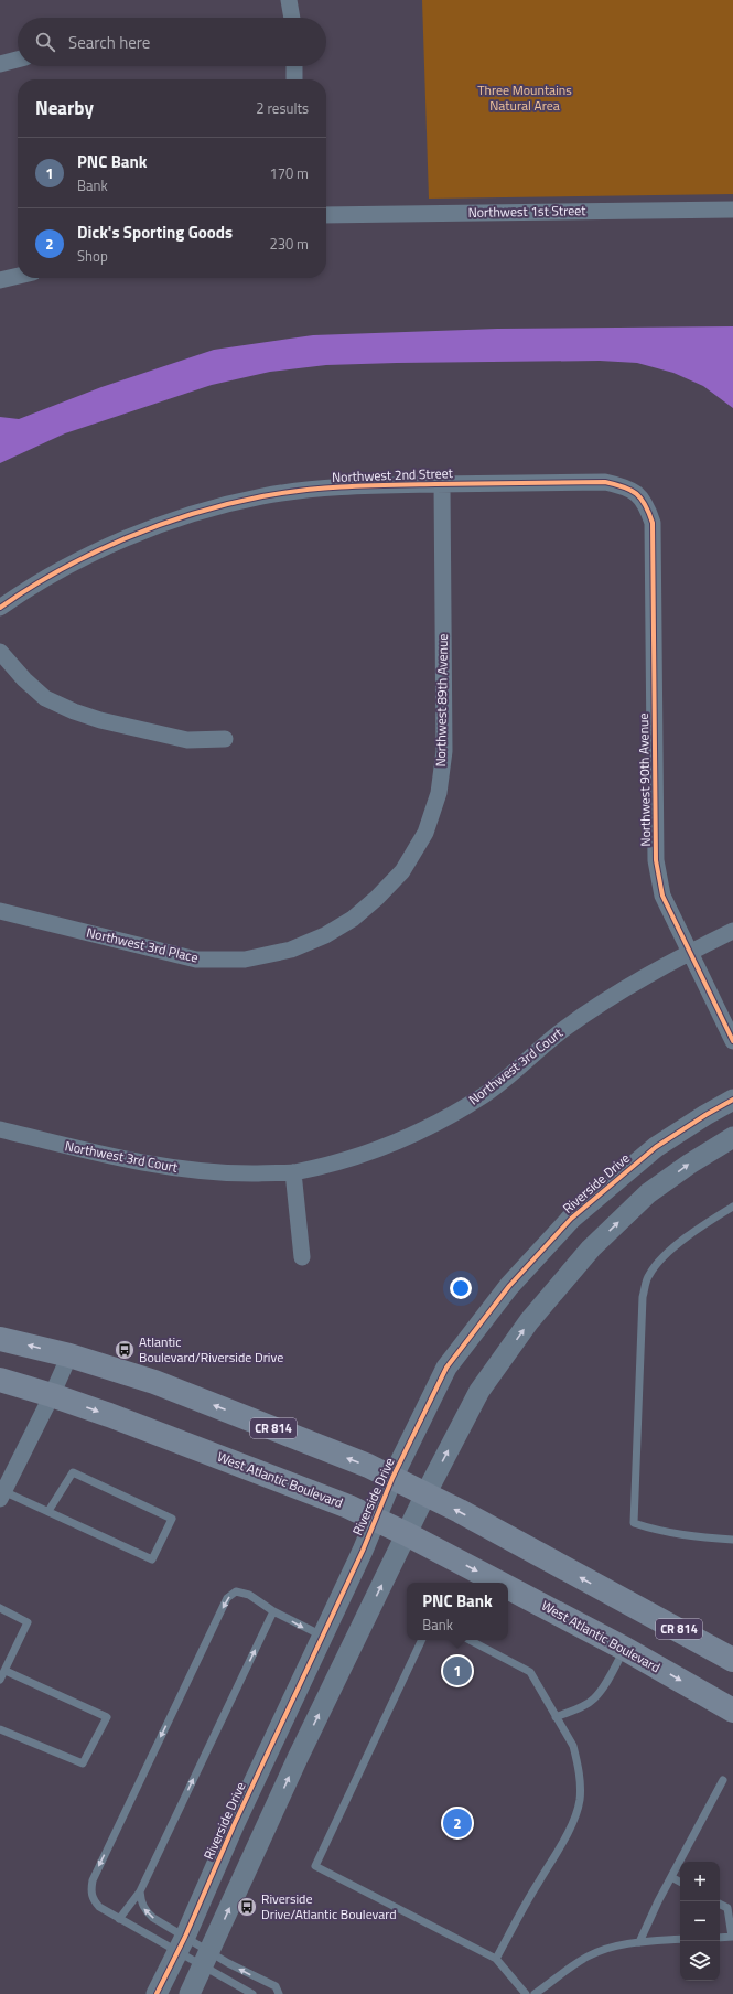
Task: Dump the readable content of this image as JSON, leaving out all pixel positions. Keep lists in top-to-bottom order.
{
  "streets": {
    "main road": ["CR 814", "West Atlantic Boulevard"],
    "street": [
      "Northwest 1st Street",
      "Northwest 2nd Street",
      "Northwest 89th Avenue",
      "Northwest 90th Avenue",
      "Northwest 3rd Place",
      "Northwest 3rd Court",
      "Riverside Drive"
    ]
  },
  "crossings": [
    ["Northwest 2nd Street", "Northwest 89th Avenue"],
    ["Northwest 2nd Street", "Northwest 90th Avenue"],
    ["Northwest 89th Avenue", "Northwest 3rd Place"],
    ["Northwest 90th Avenue", "Northwest 3rd Court"],
    ["Riverside Drive", "CR 814"],
    ["Riverside Drive", "West Atlantic Boulevard"]
  ],
  "parks": ["Three Mountains Natural Area"],
  "places": {
    "bus stop": ["Atlantic Boulevard/Riverside Drive", "Riverside Drive/Atlantic Boulevard"]
  },
  "page": {
    "search": "Search here",
    "heading": ["Nearby", "2 results"],
    "list": [
      {
        "mark": "1",
        "name": "PNC Bank",
        "note": "Bank",
        "value": "170 m"
      },
      {
        "mark": "2",
        "name": "Dick's Sporting Goods",
        "note": "Shop",
        "value": "230 m"
      }
    ],
    "popup": ["PNC Bank", "Bank"],
    "pins": ["1", "2"],
    "map_buttons": ["+", "−"]
  }
}
